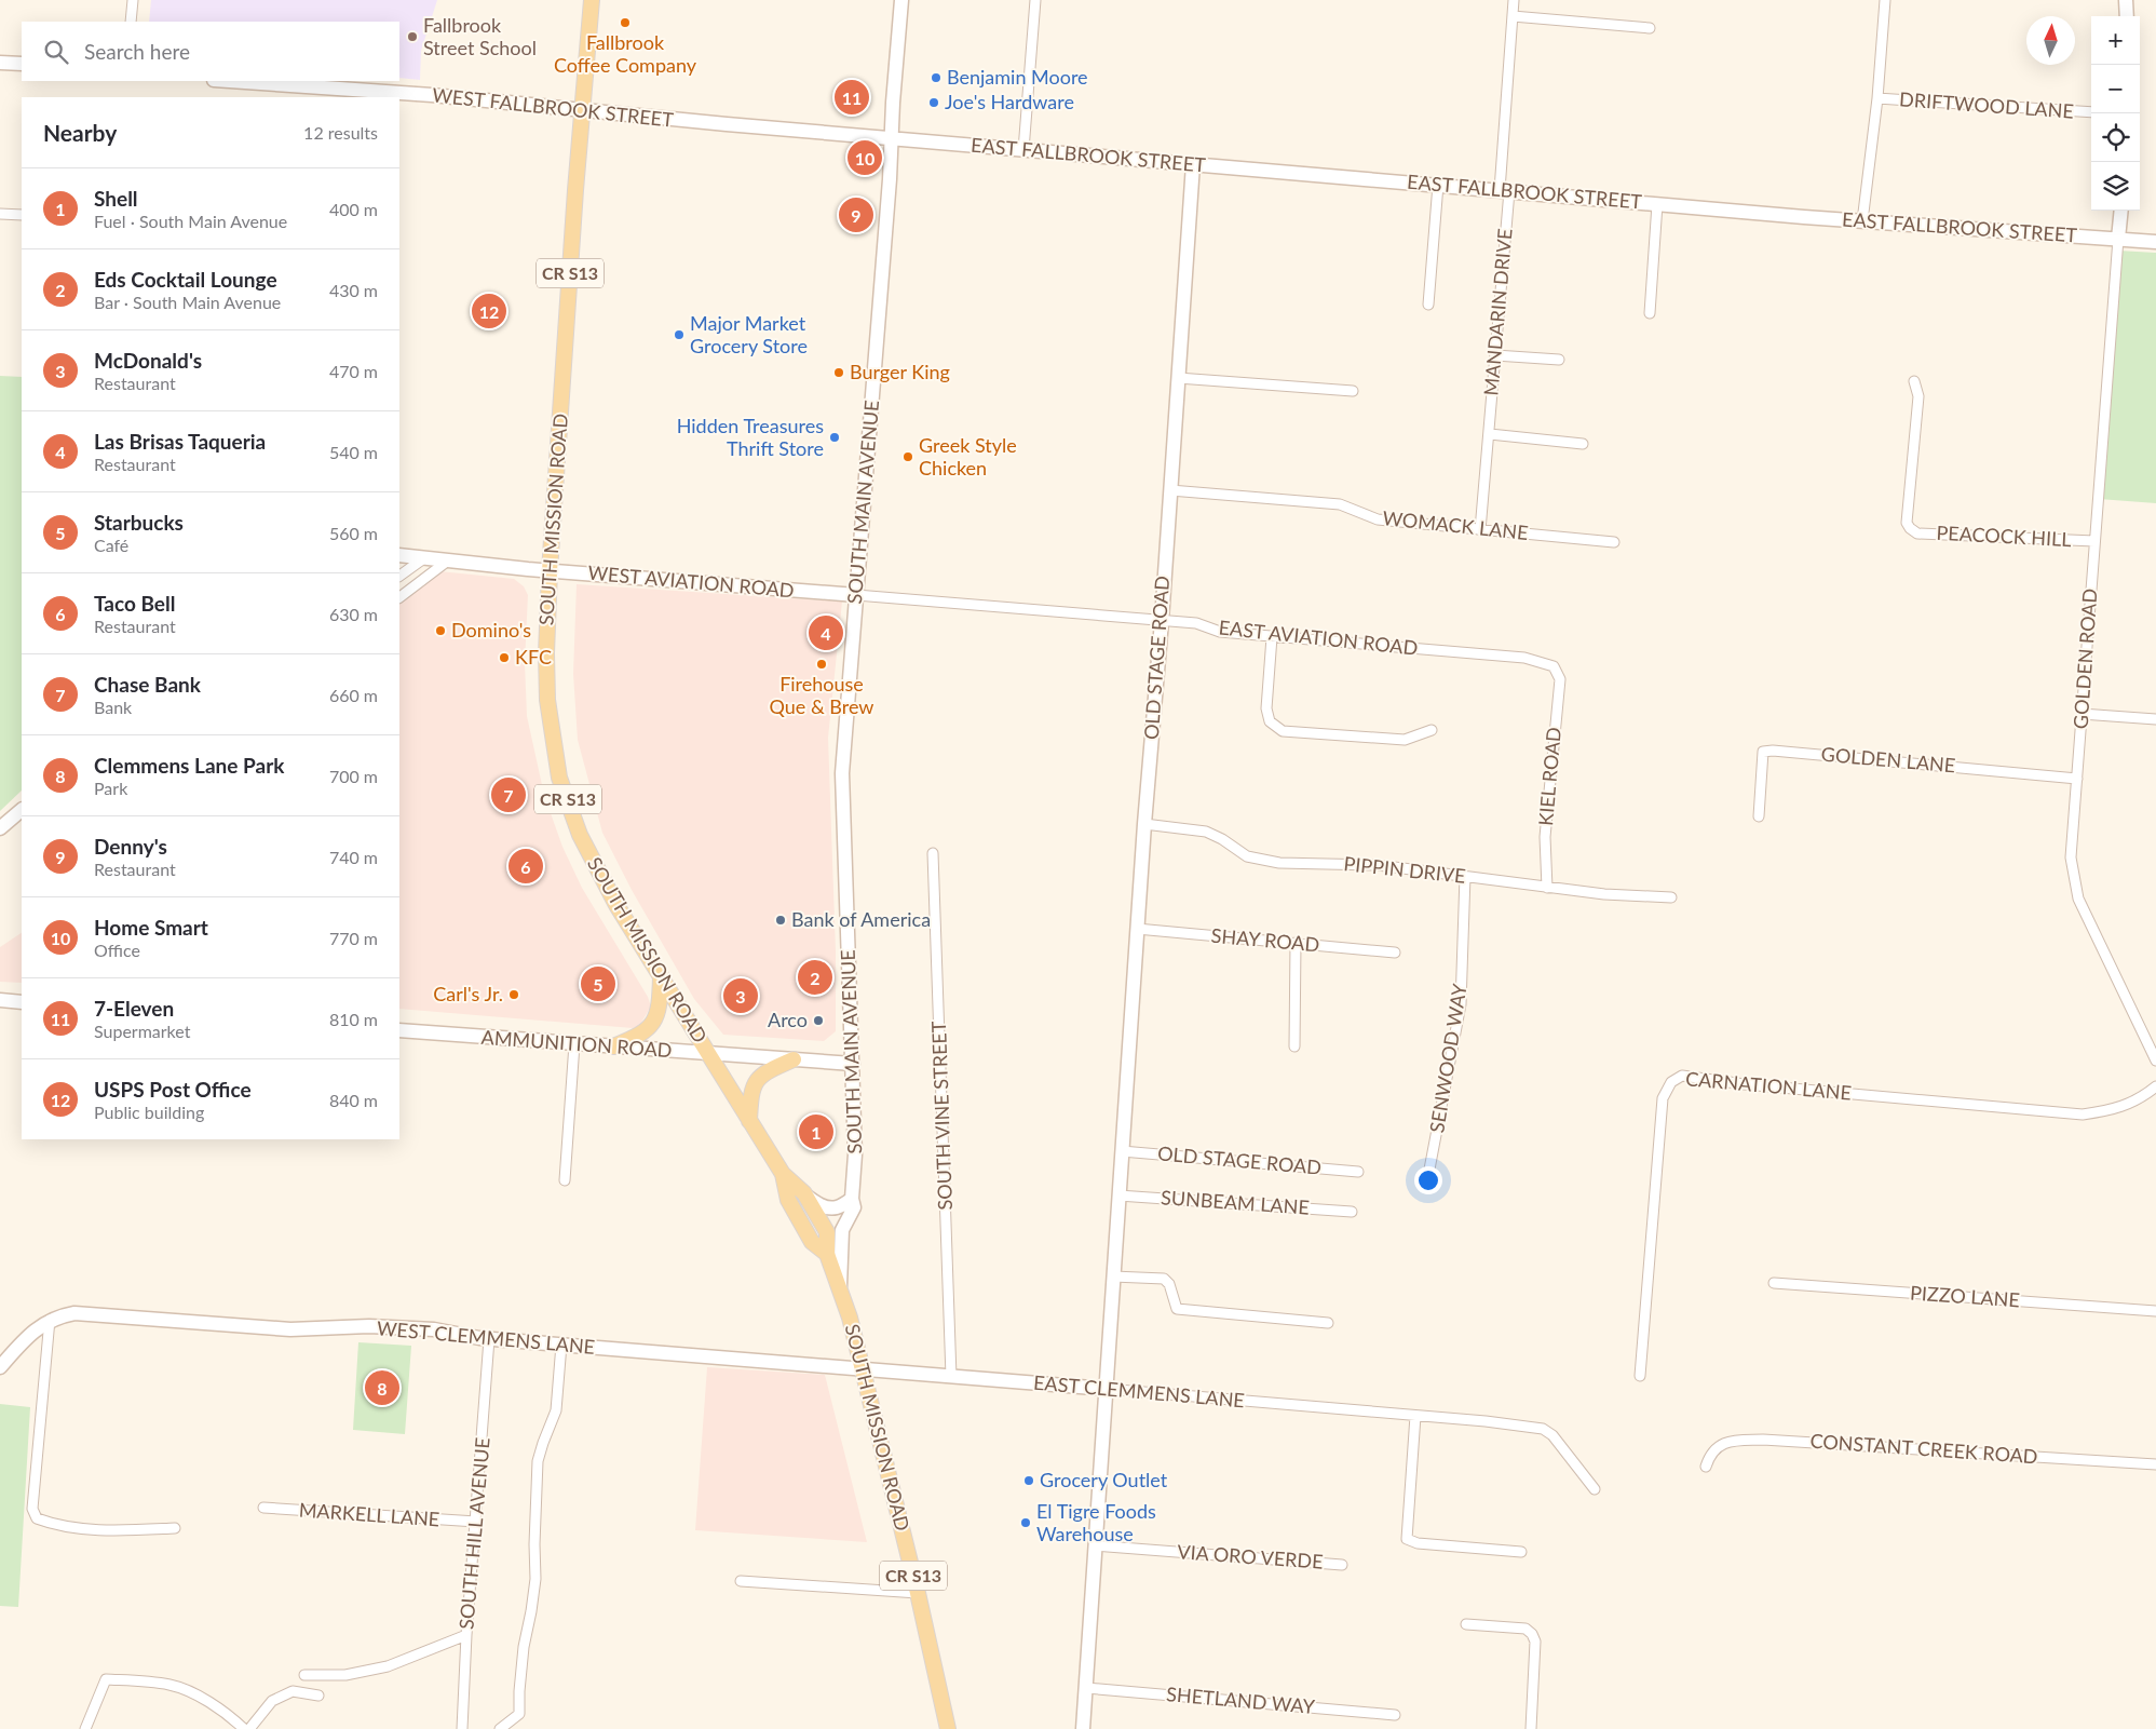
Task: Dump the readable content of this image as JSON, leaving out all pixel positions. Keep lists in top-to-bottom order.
{
  "streets": {
    "main road": ["CR S13", "SOUTH MISSION ROAD"],
    "street": [
      "DRIFTWOOD LANE",
      "WEST FALLBROOK STREET",
      "EAST FALLBROOK STREET",
      "MANDARIN DRIVE",
      "SOUTH MAIN AVENUE",
      "WOMACK LANE",
      "PEACOCK HILL",
      "WEST AVIATION ROAD",
      "EAST AVIATION ROAD",
      "OLD STAGE ROAD",
      "GOLDEN ROAD",
      "GOLDEN LANE",
      "KIEL ROAD",
      "PIPPIN DRIVE",
      "SHAY ROAD",
      "AMMUNITION ROAD",
      "SENWOOD WAY",
      "CARNATION LANE",
      "SOUTH VINE STREET",
      "SUNBEAM LANE",
      "PIZZO LANE",
      "WEST CLEMMENS LANE",
      "EAST CLEMMENS LANE",
      "CONSTANT CREEK ROAD",
      "MARKELL LANE",
      "SOUTH HILL AVENUE",
      "VIA ORO VERDE",
      "SHETLAND WAY"
    ]
  },
  "crossings": [
    ["WEST FALLBROOK STREET", "EAST FALLBROOK STREET"],
    ["WEST FALLBROOK STREET", "SOUTH MAIN AVENUE"],
    ["WEST FALLBROOK STREET", "SOUTH MISSION ROAD"],
    ["EAST FALLBROOK STREET", "MANDARIN DRIVE"],
    ["EAST FALLBROOK STREET", "SOUTH MAIN AVENUE"],
    ["EAST FALLBROOK STREET", "OLD STAGE ROAD"],
    ["EAST FALLBROOK STREET", "GOLDEN ROAD"],
    ["MANDARIN DRIVE", "WOMACK LANE"],
    ["SOUTH MAIN AVENUE", "SOUTH MISSION ROAD"],
    ["SOUTH MAIN AVENUE", "WEST AVIATION ROAD"],
    ["SOUTH MAIN AVENUE", "EAST AVIATION ROAD"],
    ["SOUTH MAIN AVENUE", "AMMUNITION ROAD"],
    ["SOUTH MISSION ROAD", "WEST AVIATION ROAD"],
    ["SOUTH MISSION ROAD", "AMMUNITION ROAD"],
    ["SOUTH MISSION ROAD", "WEST CLEMMENS LANE"],
    ["SOUTH MISSION ROAD", "EAST CLEMMENS LANE"],
    ["WOMACK LANE", "OLD STAGE ROAD"],
    ["PEACOCK HILL", "GOLDEN ROAD"],
    ["WEST AVIATION ROAD", "EAST AVIATION ROAD"],
    ["EAST AVIATION ROAD", "OLD STAGE ROAD"],
    ["EAST AVIATION ROAD", "KIEL ROAD"],
    ["OLD STAGE ROAD", "PIPPIN DRIVE"],
    ["OLD STAGE ROAD", "SHAY ROAD"],
    ["OLD STAGE ROAD", "SUNBEAM LANE"],
    ["OLD STAGE ROAD", "EAST CLEMMENS LANE"],
    ["OLD STAGE ROAD", "VIA ORO VERDE"],
    ["OLD STAGE ROAD", "SHETLAND WAY"],
    ["GOLDEN ROAD", "GOLDEN LANE"],
    ["KIEL ROAD", "PIPPIN DRIVE"],
    ["PIPPIN DRIVE", "SENWOOD WAY"],
    ["SOUTH VINE STREET", "EAST CLEMMENS LANE"],
    ["WEST CLEMMENS LANE", "EAST CLEMMENS LANE"],
    ["WEST CLEMMENS LANE", "SOUTH HILL AVENUE"],
    ["MARKELL LANE", "SOUTH HILL AVENUE"]
  ],
  "places": [
    "Fallbrook Coffee Company",
    "Fallbrook Street School",
    "Benjamin Moore",
    "Joe's Hardware",
    "Major Market Grocery Store",
    "Burger King",
    "Hidden Treasures Thrift Store",
    "Greek Style Chicken",
    "Domino's",
    "KFC",
    "Firehouse Que & Brew",
    "Bank of America",
    "Carl's Jr.",
    "Arco",
    "Grocery Outlet",
    "El Tigre Foods Warehouse"
  ],
  "north": "top",
  "page": {
    "map_buttons": ["+", "−"],
    "search": "Search here",
    "pins": [
      "11",
      "10",
      "9",
      "12",
      "4",
      "7",
      "6",
      "2",
      "5",
      "3",
      "1",
      "8"
    ],
    "heading": ["Nearby", "12 results"],
    "list": [
      {
        "mark": "1",
        "name": "Shell",
        "note": "Fuel · South Main Avenue",
        "value": "400 m"
      },
      {
        "mark": "2",
        "name": "Eds Cocktail Lounge",
        "note": "Bar · South Main Avenue",
        "value": "430 m"
      },
      {
        "mark": "3",
        "name": "McDonald's",
        "note": "Restaurant",
        "value": "470 m"
      },
      {
        "mark": "4",
        "name": "Las Brisas Taqueria",
        "note": "Restaurant",
        "value": "540 m"
      },
      {
        "mark": "5",
        "name": "Starbucks",
        "note": "Café",
        "value": "560 m"
      },
      {
        "mark": "6",
        "name": "Taco Bell",
        "note": "Restaurant",
        "value": "630 m"
      },
      {
        "mark": "7",
        "name": "Chase Bank",
        "note": "Bank",
        "value": "660 m"
      },
      {
        "mark": "8",
        "name": "Clemmens Lane Park",
        "note": "Park",
        "value": "700 m"
      },
      {
        "mark": "9",
        "name": "Denny's",
        "note": "Restaurant",
        "value": "740 m"
      },
      {
        "mark": "10",
        "name": "Home Smart",
        "note": "Office",
        "value": "770 m"
      },
      {
        "mark": "11",
        "name": "7-Eleven",
        "note": "Supermarket",
        "value": "810 m"
      },
      {
        "mark": "12",
        "name": "USPS Post Office",
        "note": "Public building",
        "value": "840 m"
      }
    ]
  }
}
